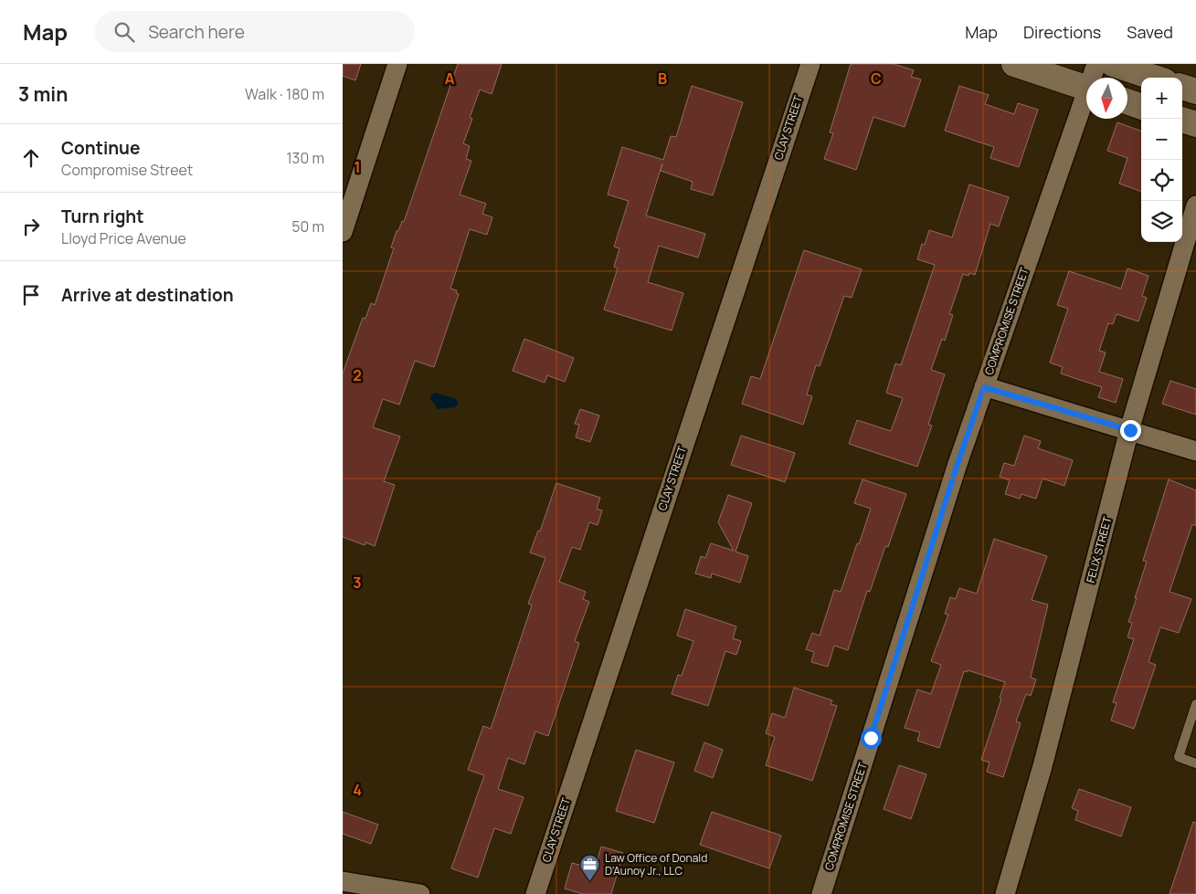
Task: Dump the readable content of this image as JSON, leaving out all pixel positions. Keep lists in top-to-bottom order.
{
  "streets": {
    "street": ["CLAY STREET", "COMPROMISE STREET", "FELIX STREET"]
  },
  "places": {
    "office": ["Law Office of Donald D'Aunoy Jr., LLC"]
  },
  "north": "bottom",
  "page": {
    "header": "Map",
    "search": "Search here",
    "nav": ["Map", "Directions", "Saved"],
    "heading": ["3 min", "Walk · 180 m"],
    "map_buttons": ["+", "−"],
    "list": [
      ["Continue", "Compromise Street", "130 m"],
      ["Turn right", "Lloyd Price Avenue", "50 m"],
      "Arrive at destination"
    ]
  },
  "grid": {
    "columns": ["A", "B", "C"],
    "rows": [
      "1",
      "2",
      "3",
      "4"
    ]
  }
}
